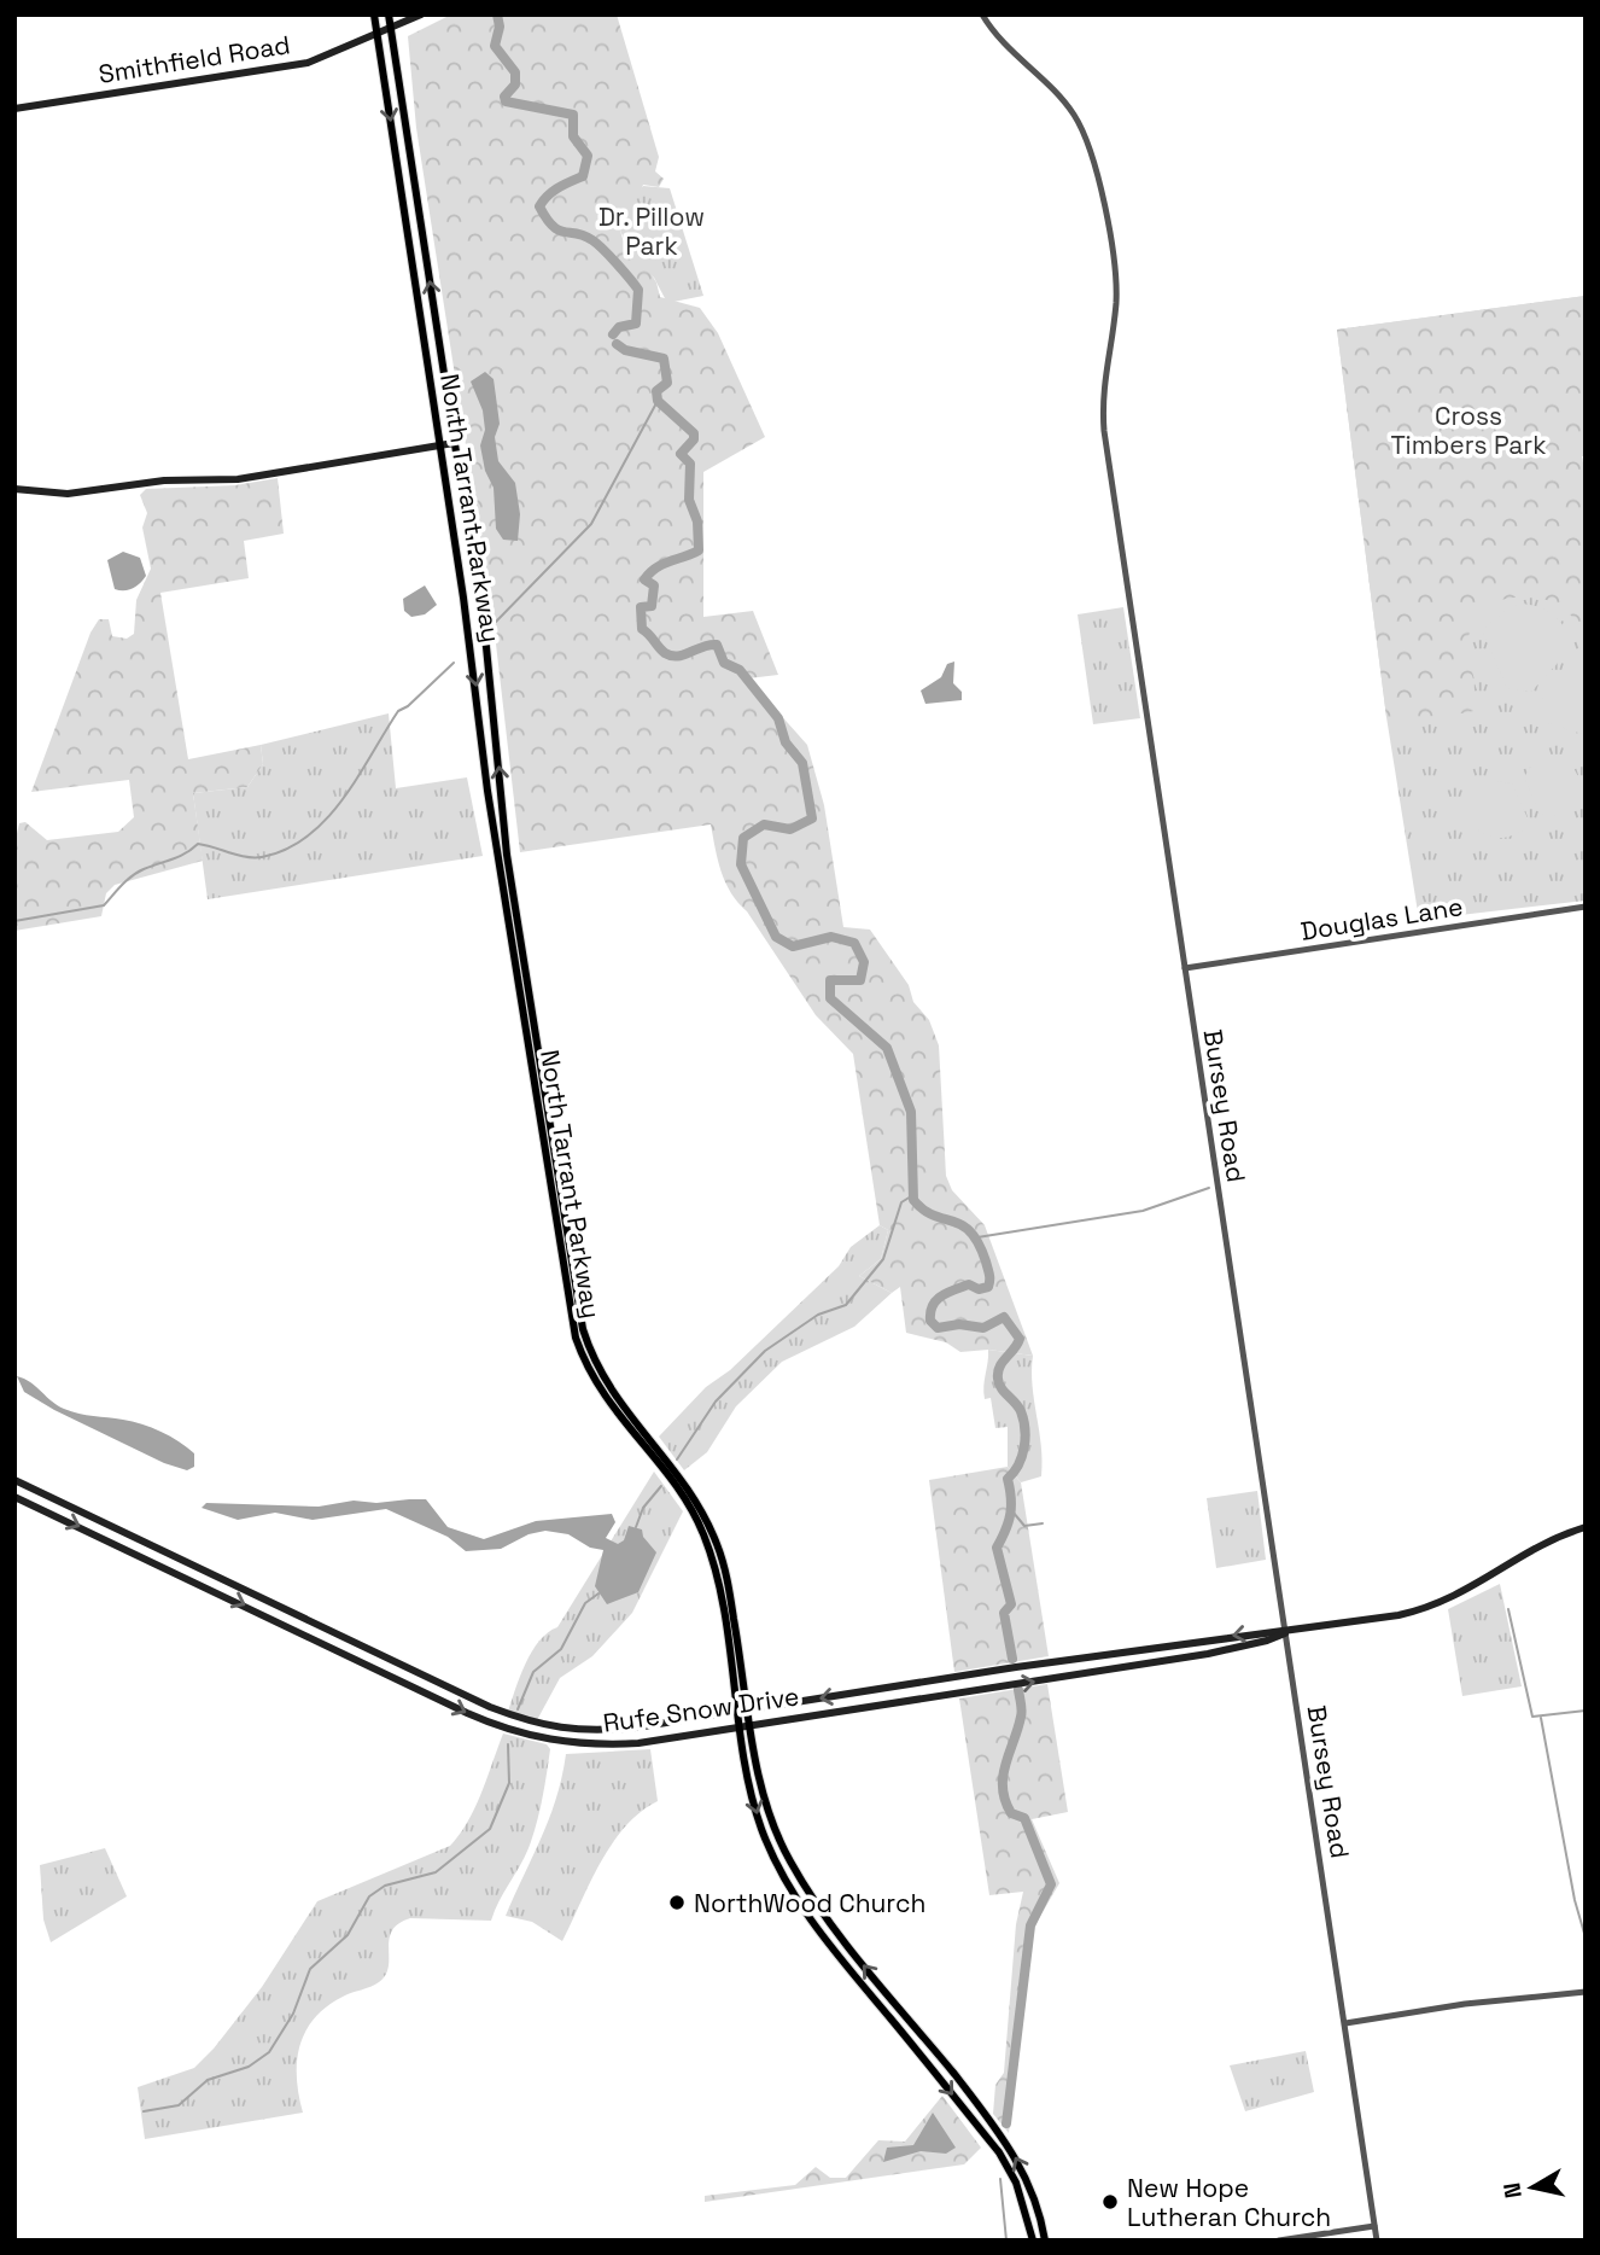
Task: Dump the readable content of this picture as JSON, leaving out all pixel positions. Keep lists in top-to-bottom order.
{
  "streets": {
    "main road": ["Smithfield Road", "North Tarrant Parkway", "Rufe Snow Drive"],
    "street": ["Douglas Lane", "Bursey Road"]
  },
  "crossings": [
    ["Smithfield Road", "North Tarrant Parkway"],
    ["North Tarrant Parkway", "Rufe Snow Drive"],
    ["Douglas Lane", "Bursey Road"],
    ["Bursey Road", "Rufe Snow Drive"]
  ],
  "parks": ["Dr. Pillow Park", "Cross Timbers Park"],
  "places": ["NorthWood Church", "New Hope Lutheran Church"],
  "north": "left"
}
